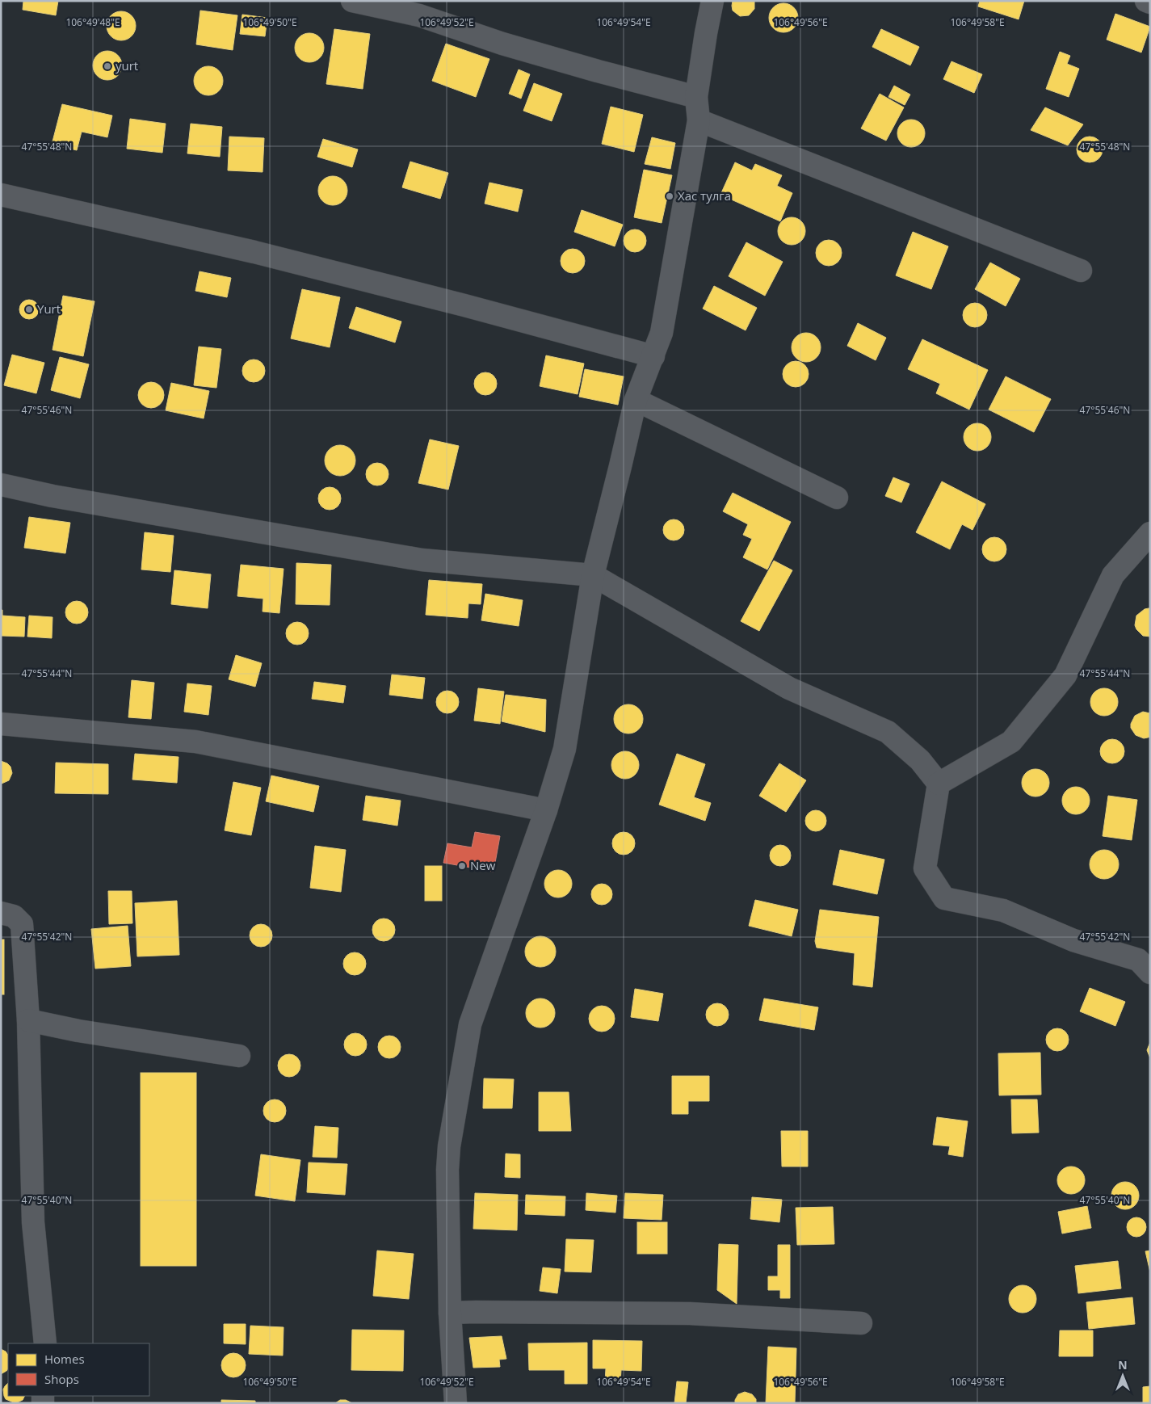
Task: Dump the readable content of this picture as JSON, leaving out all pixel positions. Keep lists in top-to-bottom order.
{
  "places": [
    "yurt",
    "Хас тулга",
    "Yurt",
    "New"
  ],
  "legend": ["Homes", "Shops"],
  "north": "top",
  "coordinates": [
    "106°49'48\"E",
    "106°49'50\"E",
    "106°49'52\"E",
    "106°49'54\"E",
    "106°49'56\"E",
    "106°49'58\"E",
    "47°55'48\"N",
    "47°55'46\"N",
    "47°55'44\"N",
    "47°55'42\"N",
    "47°55'40\"N"
  ]
}
